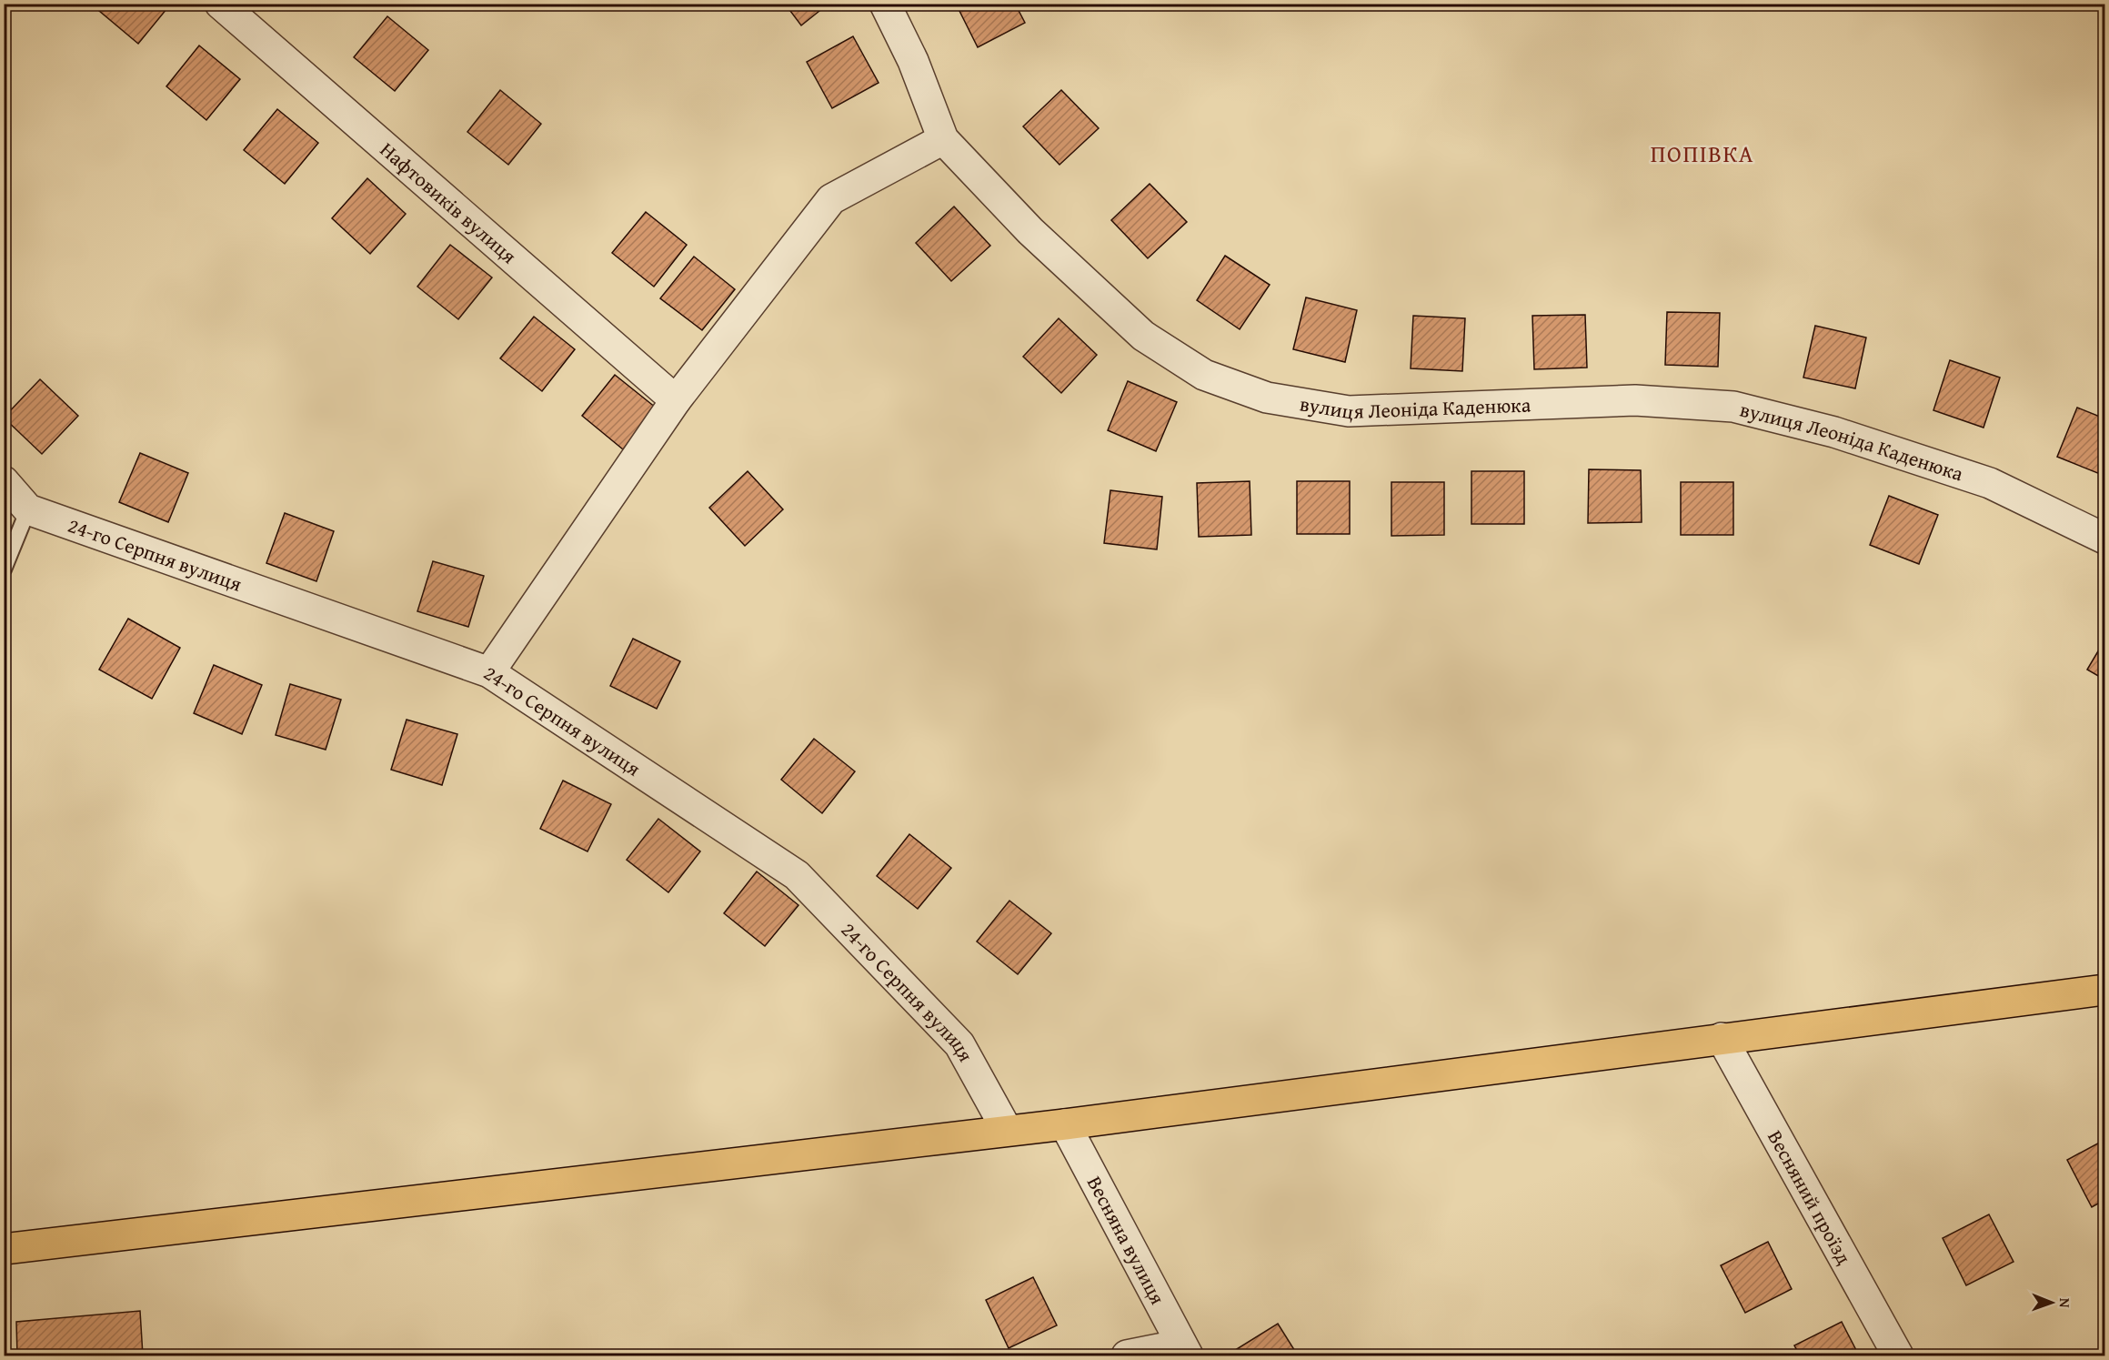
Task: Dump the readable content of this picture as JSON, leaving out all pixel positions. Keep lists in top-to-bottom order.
{
  "streets": {
    "street": [
      "Нафтовиків вулиця",
      "вулиця Леоніда Каденюка",
      "24-го Серпня вулиця",
      "Весняний проїзд",
      "Весняна вулиця"
    ]
  },
  "districts": ["ПОПІВКА"],
  "north": "right"
}
